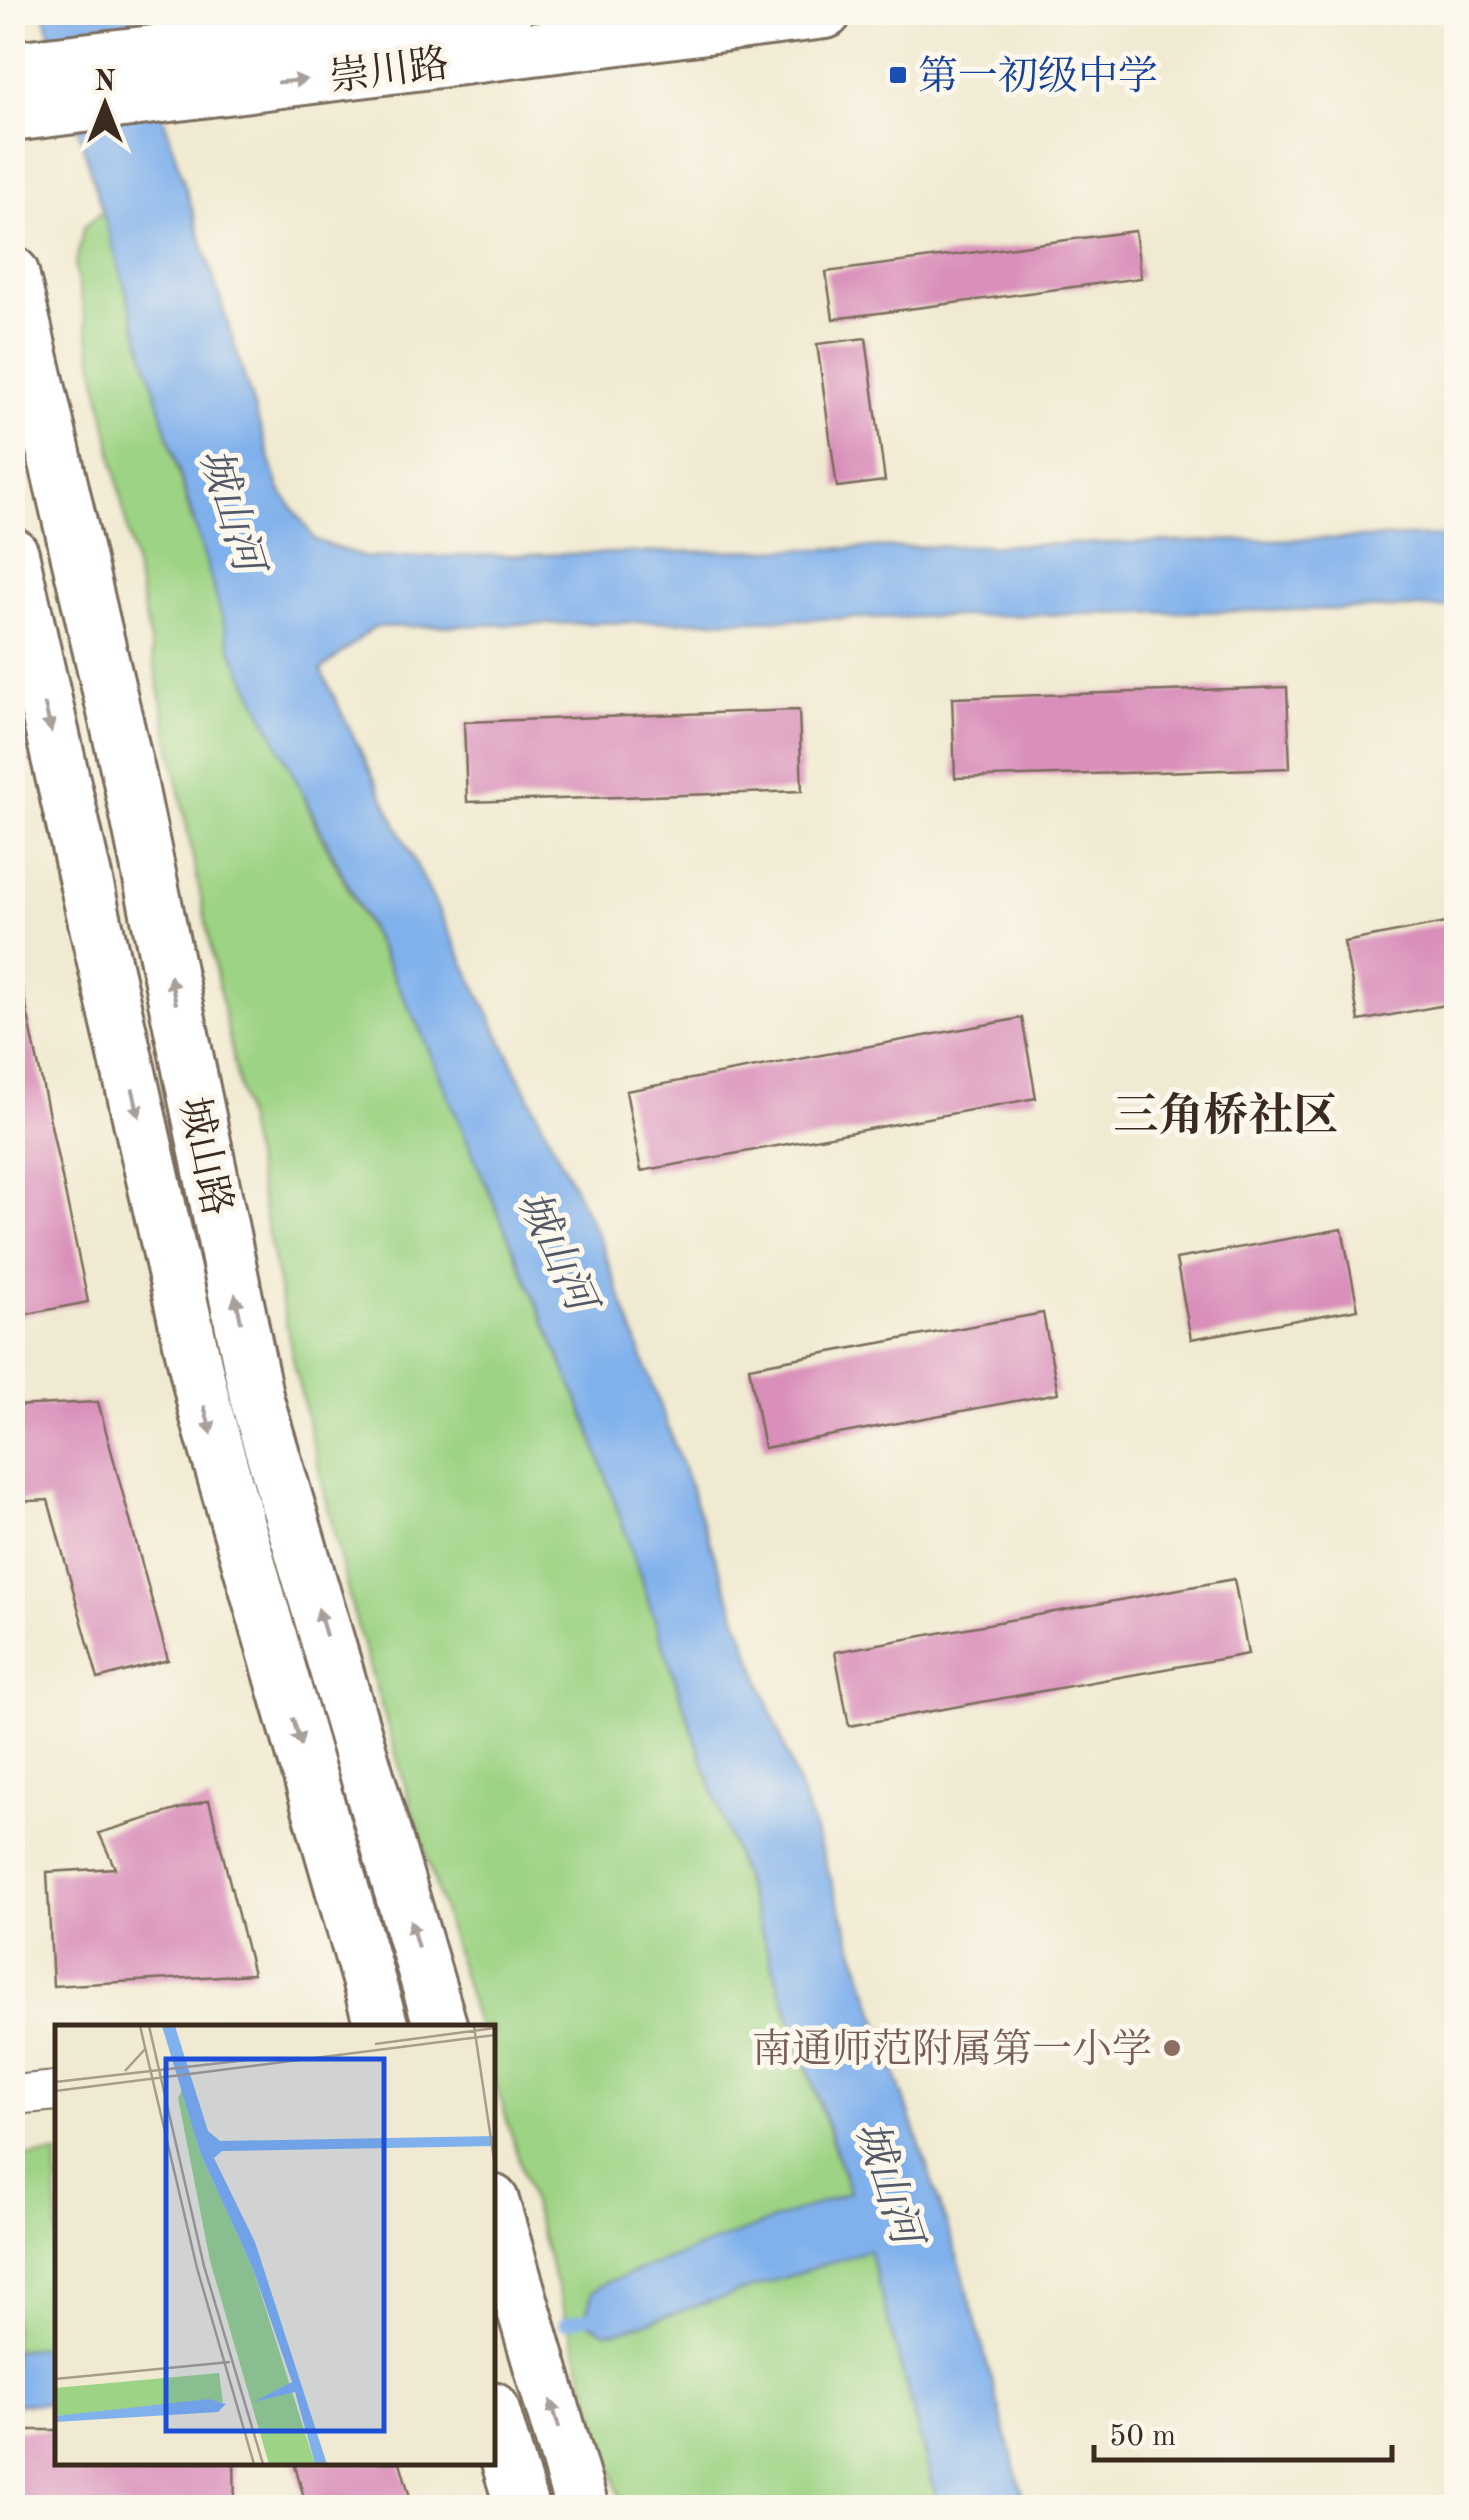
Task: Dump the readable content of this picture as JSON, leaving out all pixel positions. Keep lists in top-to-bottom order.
{
  "streets": {
    "main road": ["崇川路", "城山路"]
  },
  "districts": ["三角桥社区"],
  "water": ["城山河"],
  "places": {
    "transit": ["第一初级中学"],
    "other": ["南通师范附属第一小学"]
  },
  "scale_bar": "50 m",
  "north": "top"
}
